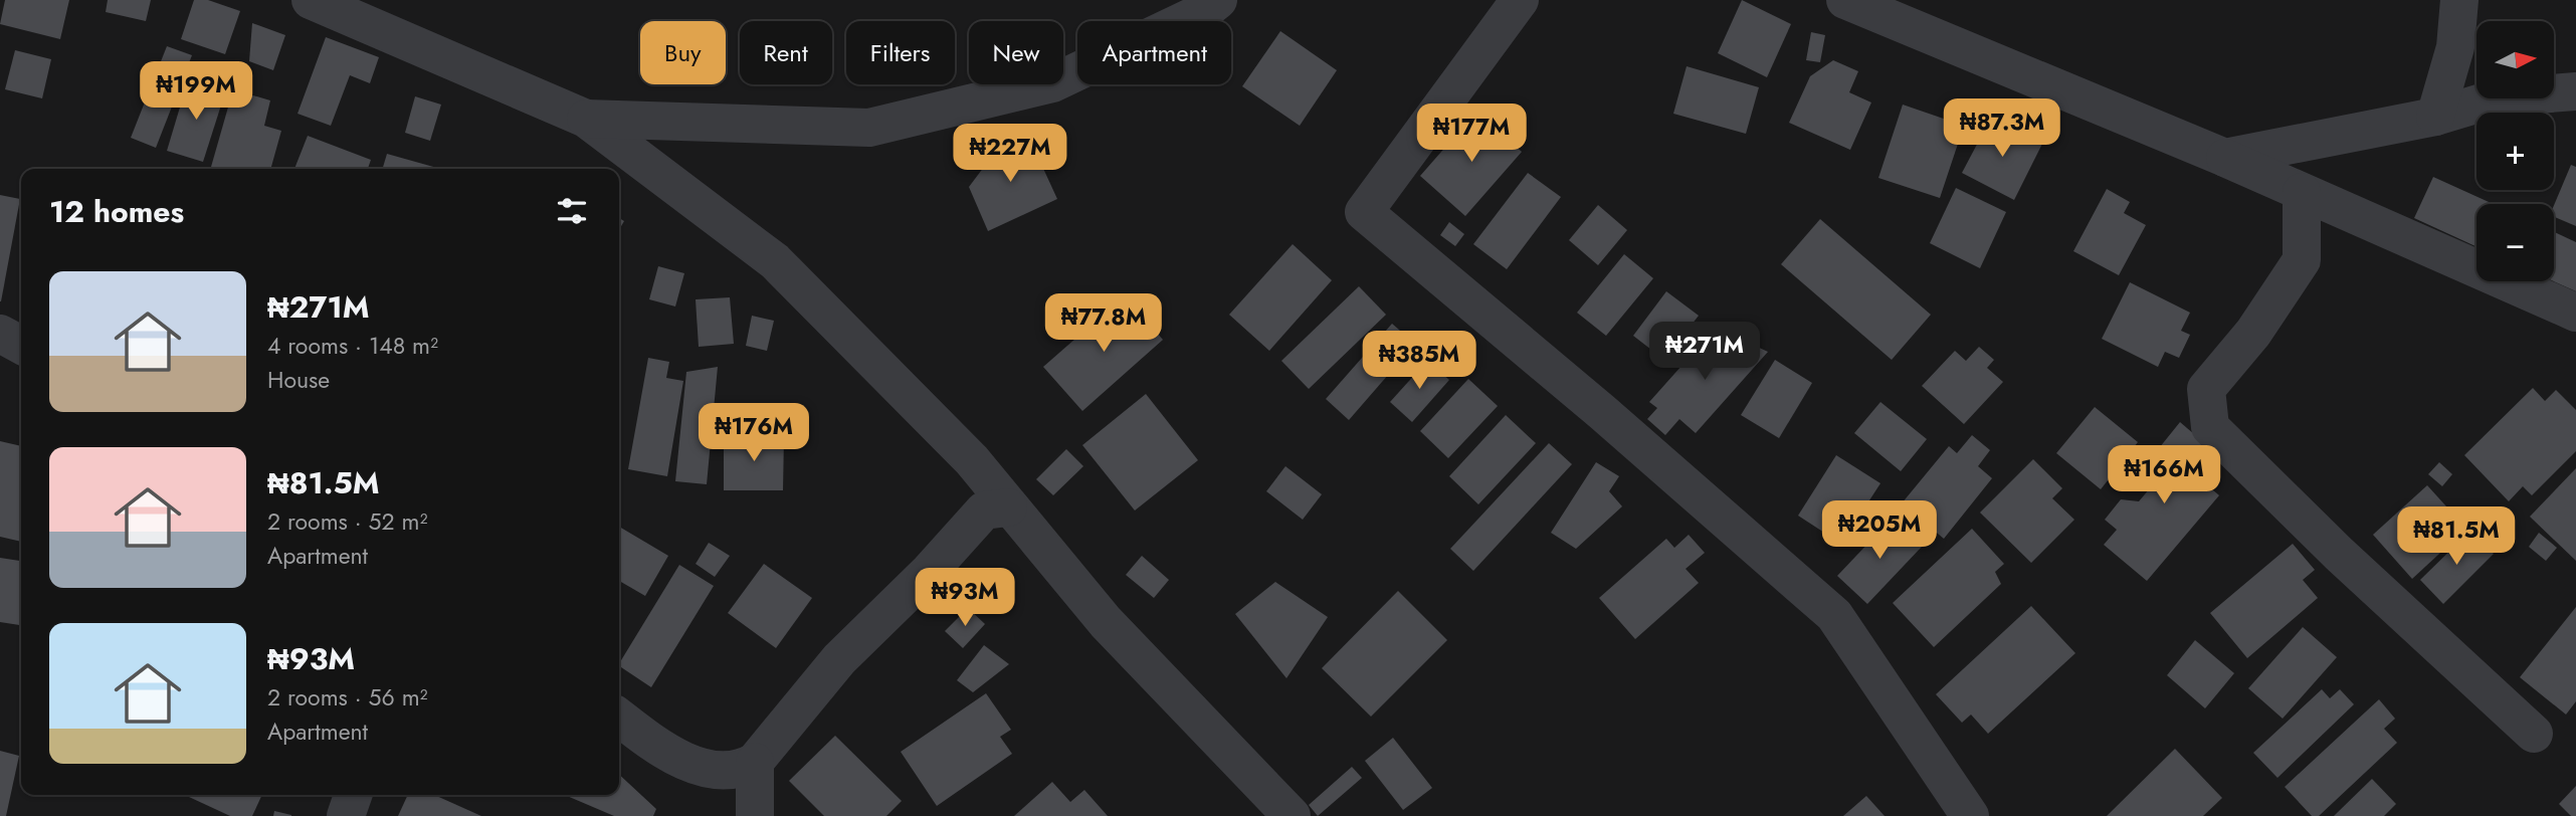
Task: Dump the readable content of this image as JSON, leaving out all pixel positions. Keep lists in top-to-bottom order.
{
  "north": "right",
  "page": {
    "map_buttons": ["+", "−"],
    "chip": [
      "Buy",
      "Rent",
      "Filters",
      "New",
      "Apartment"
    ],
    "price": [
      "₦199M",
      "₦87.3M",
      "₦177M",
      "₦227M",
      "₦77.8M",
      "₦271M",
      "₦385M",
      "₦176M",
      "₦166M",
      "₦205M",
      "₦81.5M",
      "₦93M"
    ],
    "heading": "12 homes",
    "list": [
      {
        "name": "₦271M",
        "note": "4 rooms · 148 m² · House"
      },
      {
        "name": "₦81.5M",
        "note": "2 rooms · 52 m² · Apartment"
      },
      {
        "name": "₦93M",
        "note": "2 rooms · 56 m² · Apartment"
      }
    ]
  }
}
